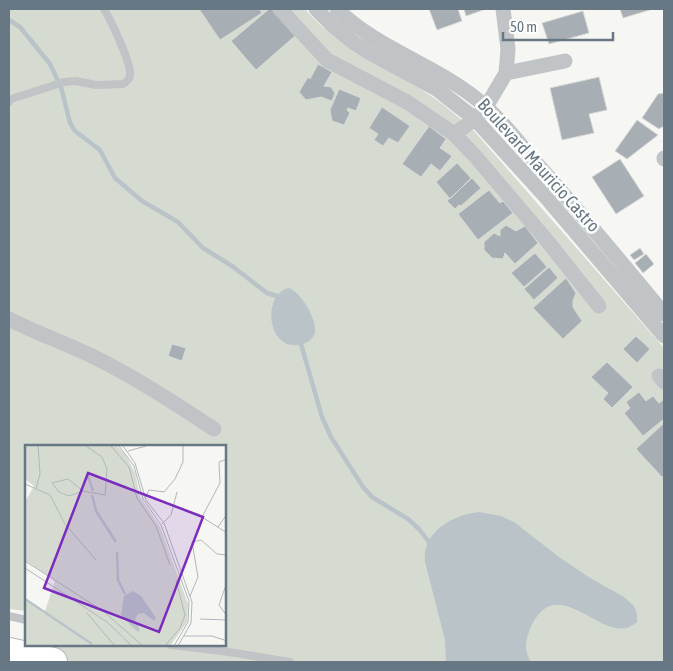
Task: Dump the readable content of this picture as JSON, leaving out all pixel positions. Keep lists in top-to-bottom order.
{
  "streets": {
    "street": ["Boulevard Mauricio Castro"]
  },
  "scale_bar": "50 m"
}
